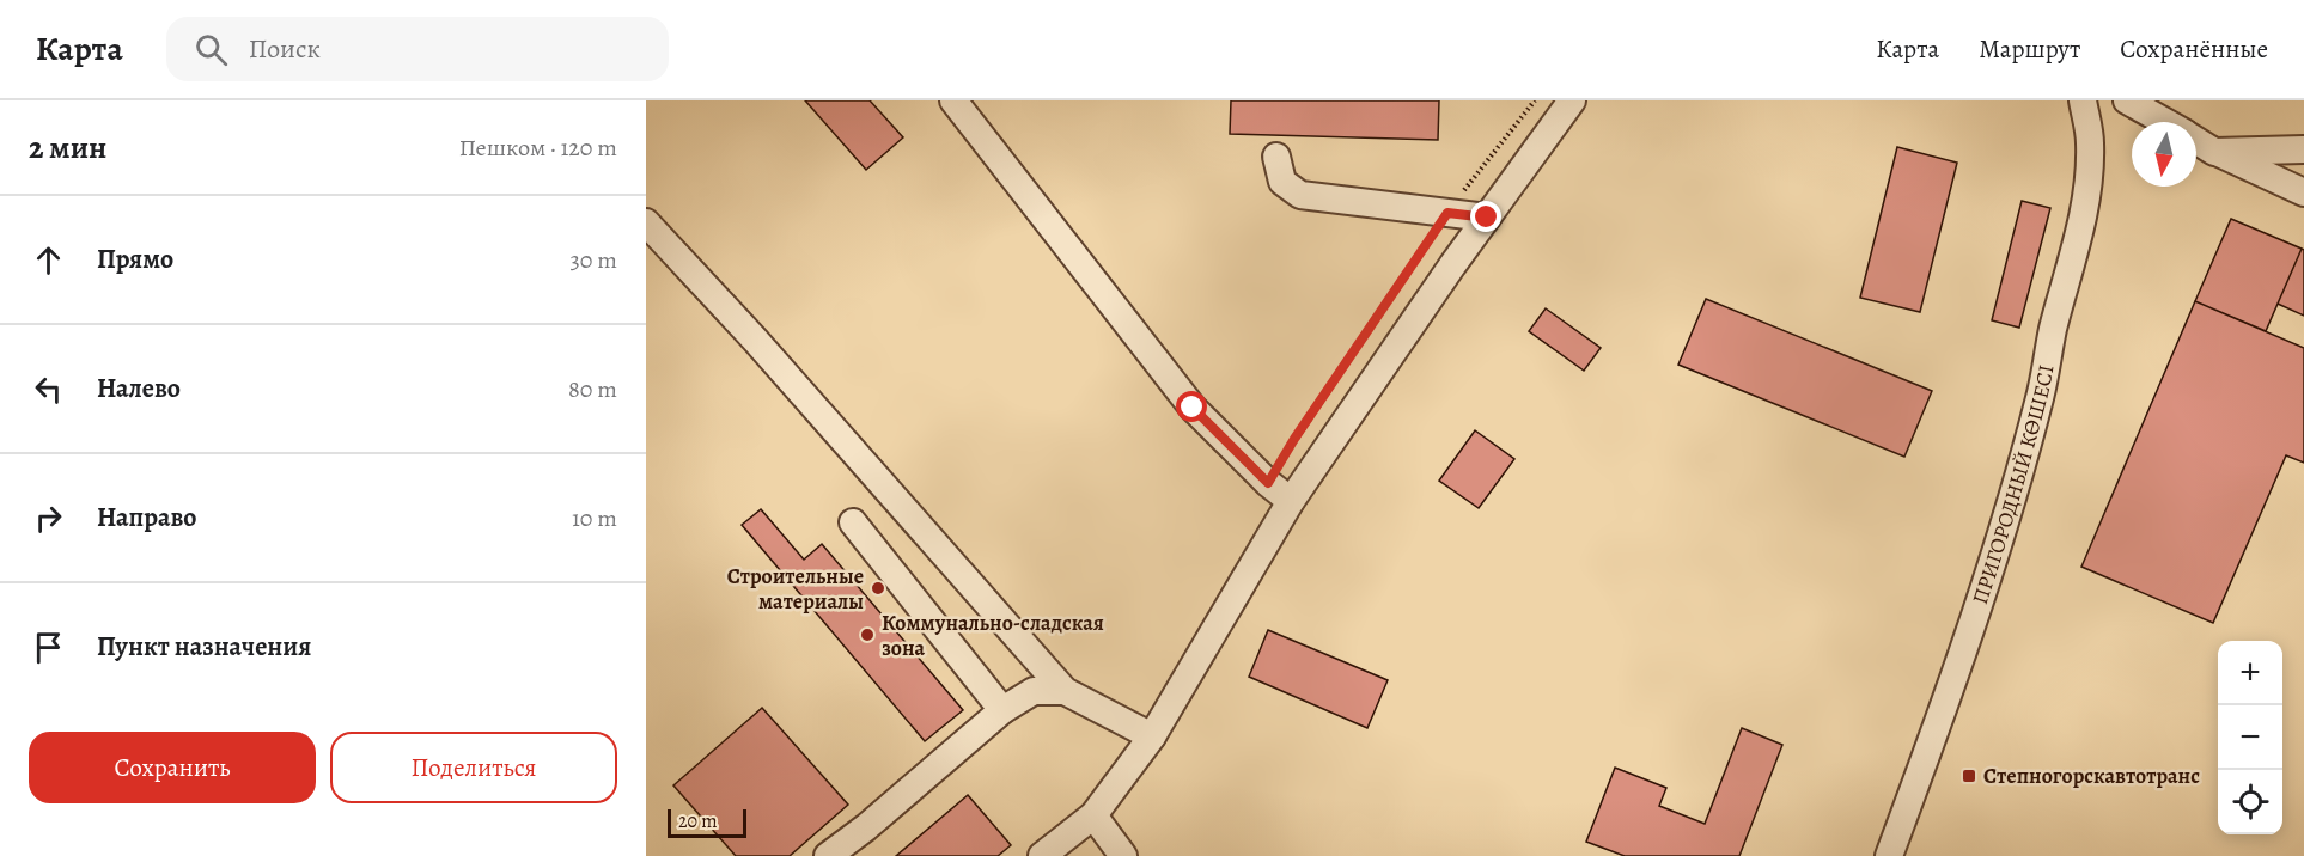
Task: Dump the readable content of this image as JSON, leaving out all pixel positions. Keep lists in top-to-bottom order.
{
  "streets": {
    "street": ["ПРИГОРОДНЫЙ КӨШЕСІ"]
  },
  "places": {
    "other": ["Строительные материалы", "Коммунально-сладская зона"],
    "transit": ["Степногорскавтотранс"]
  },
  "scale_bar": "20 m",
  "north": "bottom",
  "page": {
    "header": "Карта",
    "search": "Поиск",
    "nav": ["Карта", "Маршрут", "Сохранённые"],
    "heading": ["2 мин", "Пешком · 120 m"],
    "list": [
      ["Прямо", "30 m"],
      ["Налево", "80 m"],
      ["Направо", "10 m"],
      "Пункт назначения"
    ],
    "map_buttons": ["+", "−"],
    "buttons": ["Сохранить", "Поделиться"],
    "scale": "20 m"
  }
}
